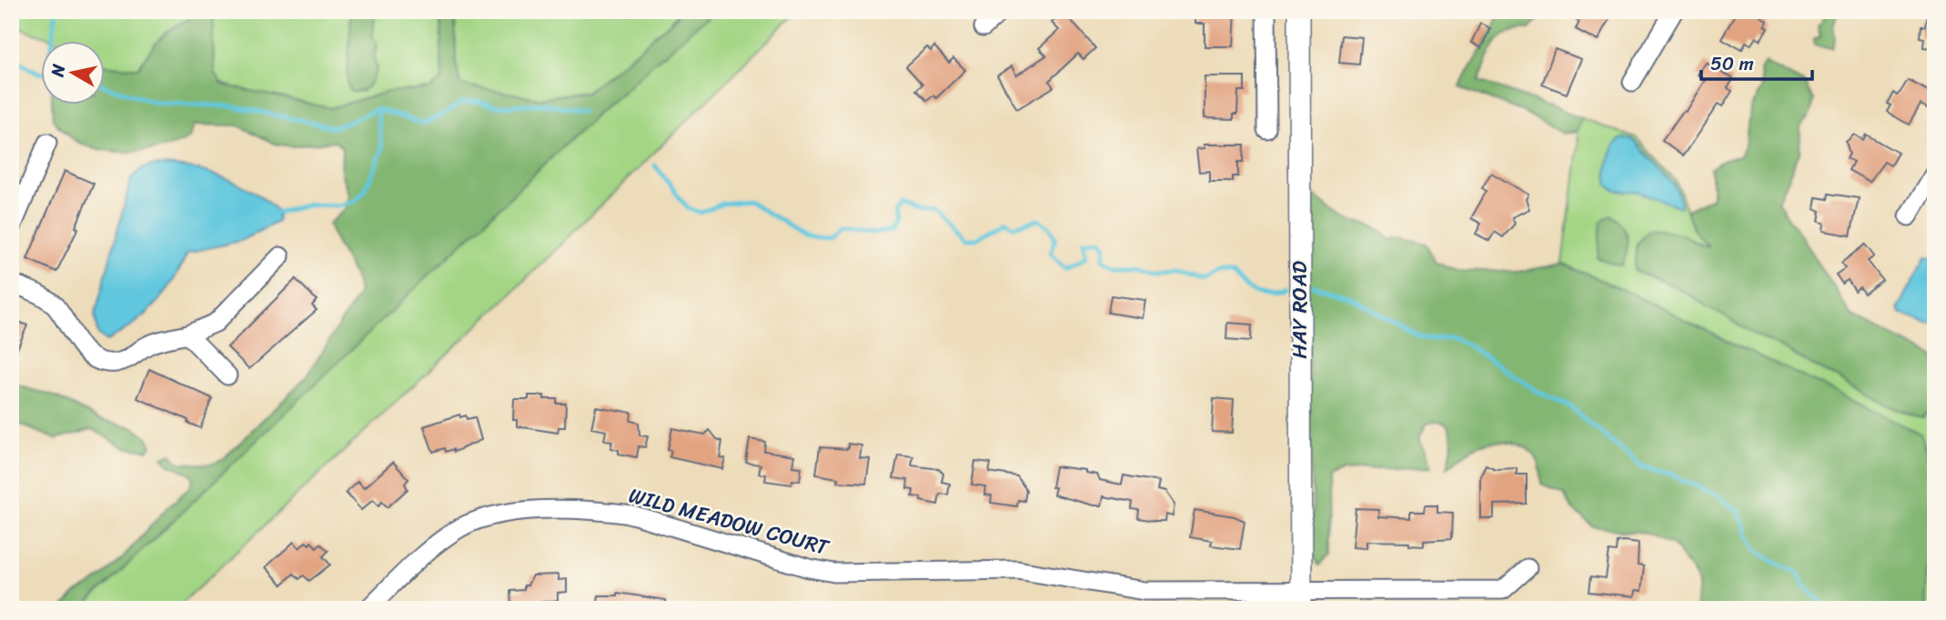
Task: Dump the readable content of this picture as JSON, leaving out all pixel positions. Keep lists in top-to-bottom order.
{
  "streets": {
    "street": ["HAY ROAD", "WILD MEADOW COURT"]
  },
  "crossings": [
    ["HAY ROAD", "WILD MEADOW COURT"]
  ],
  "scale_bar": "50 m",
  "north": "left"
}
